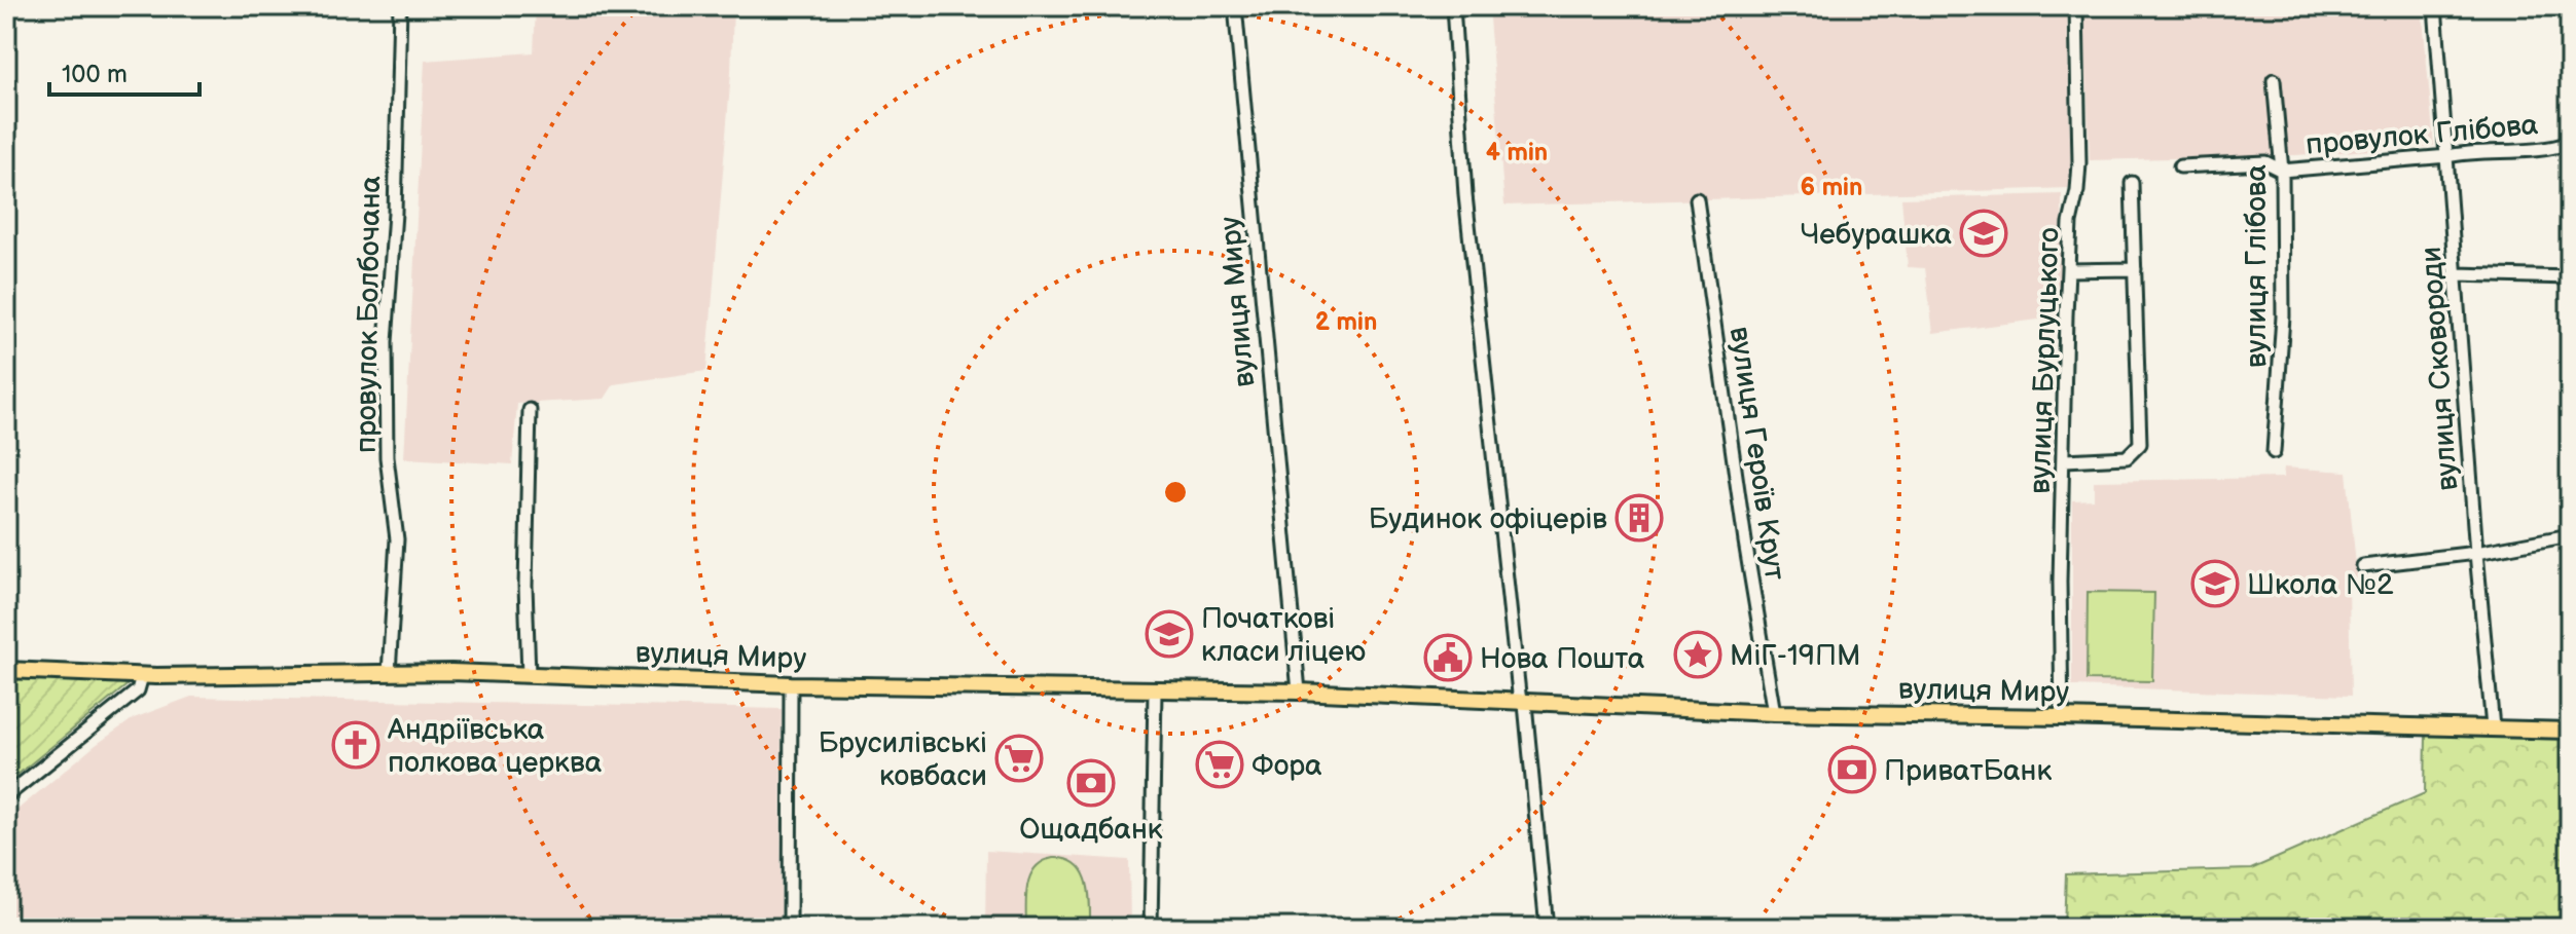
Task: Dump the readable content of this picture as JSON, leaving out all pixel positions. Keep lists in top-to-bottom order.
{
  "streets": {
    "main road": ["вулиця Миру"],
    "street": [
      "провулок Глібова",
      "вулиця Глібова",
      "провулок Болбочана",
      "вулиця Бурлуцького",
      "вулиця Сковороди",
      "вулиця Героїв Крут"
    ]
  },
  "crossings": [
    ["провулок Глібова", "вулиця Глібова"],
    ["провулок Глібова", "вулиця Сковороди"],
    ["вулиця Миру", "провулок Болбочана"],
    ["вулиця Миру", "вулиця Бурлуцького"],
    ["вулиця Миру", "вулиця Сковороди"],
    ["вулиця Миру", "вулиця Героїв Крут"]
  ],
  "places": {
    "school or university": ["Чебурашка", "Школа №2", "Початкові класи ліцею"],
    "building": ["Будинок офіцерів"],
    "place": ["МіГ-19ПМ"],
    "public building": ["Нова Пошта"],
    "church": ["Андріївська полкова церква"],
    "supermarket": ["Брусилівські ковбаси", "Фора"],
    "bank": ["ПриватБанк", "Ощадбанк"]
  },
  "scale_bar": "100 m",
  "rings": ["4 min", "6 min", "2 min"]
}
